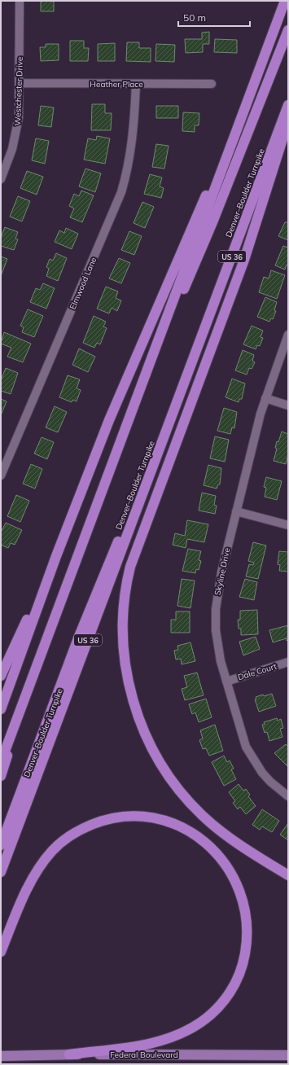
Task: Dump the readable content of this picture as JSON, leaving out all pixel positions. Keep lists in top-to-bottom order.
{
  "streets": {
    "highway": ["Denver–Boulder Turnpike", "US 36"],
    "main road": ["Federal Boulevard"],
    "street": [
      "Heather Place",
      "Westchester Drive",
      "Elmwood Lane",
      "Skyline Drive",
      "Dale Court"
    ]
  },
  "crossings": [
    ["Heather Place", "Westchester Drive"],
    ["Heather Place", "Elmwood Lane"],
    ["Skyline Drive", "Dale Court"]
  ],
  "scale_bar": "50 m"
}
